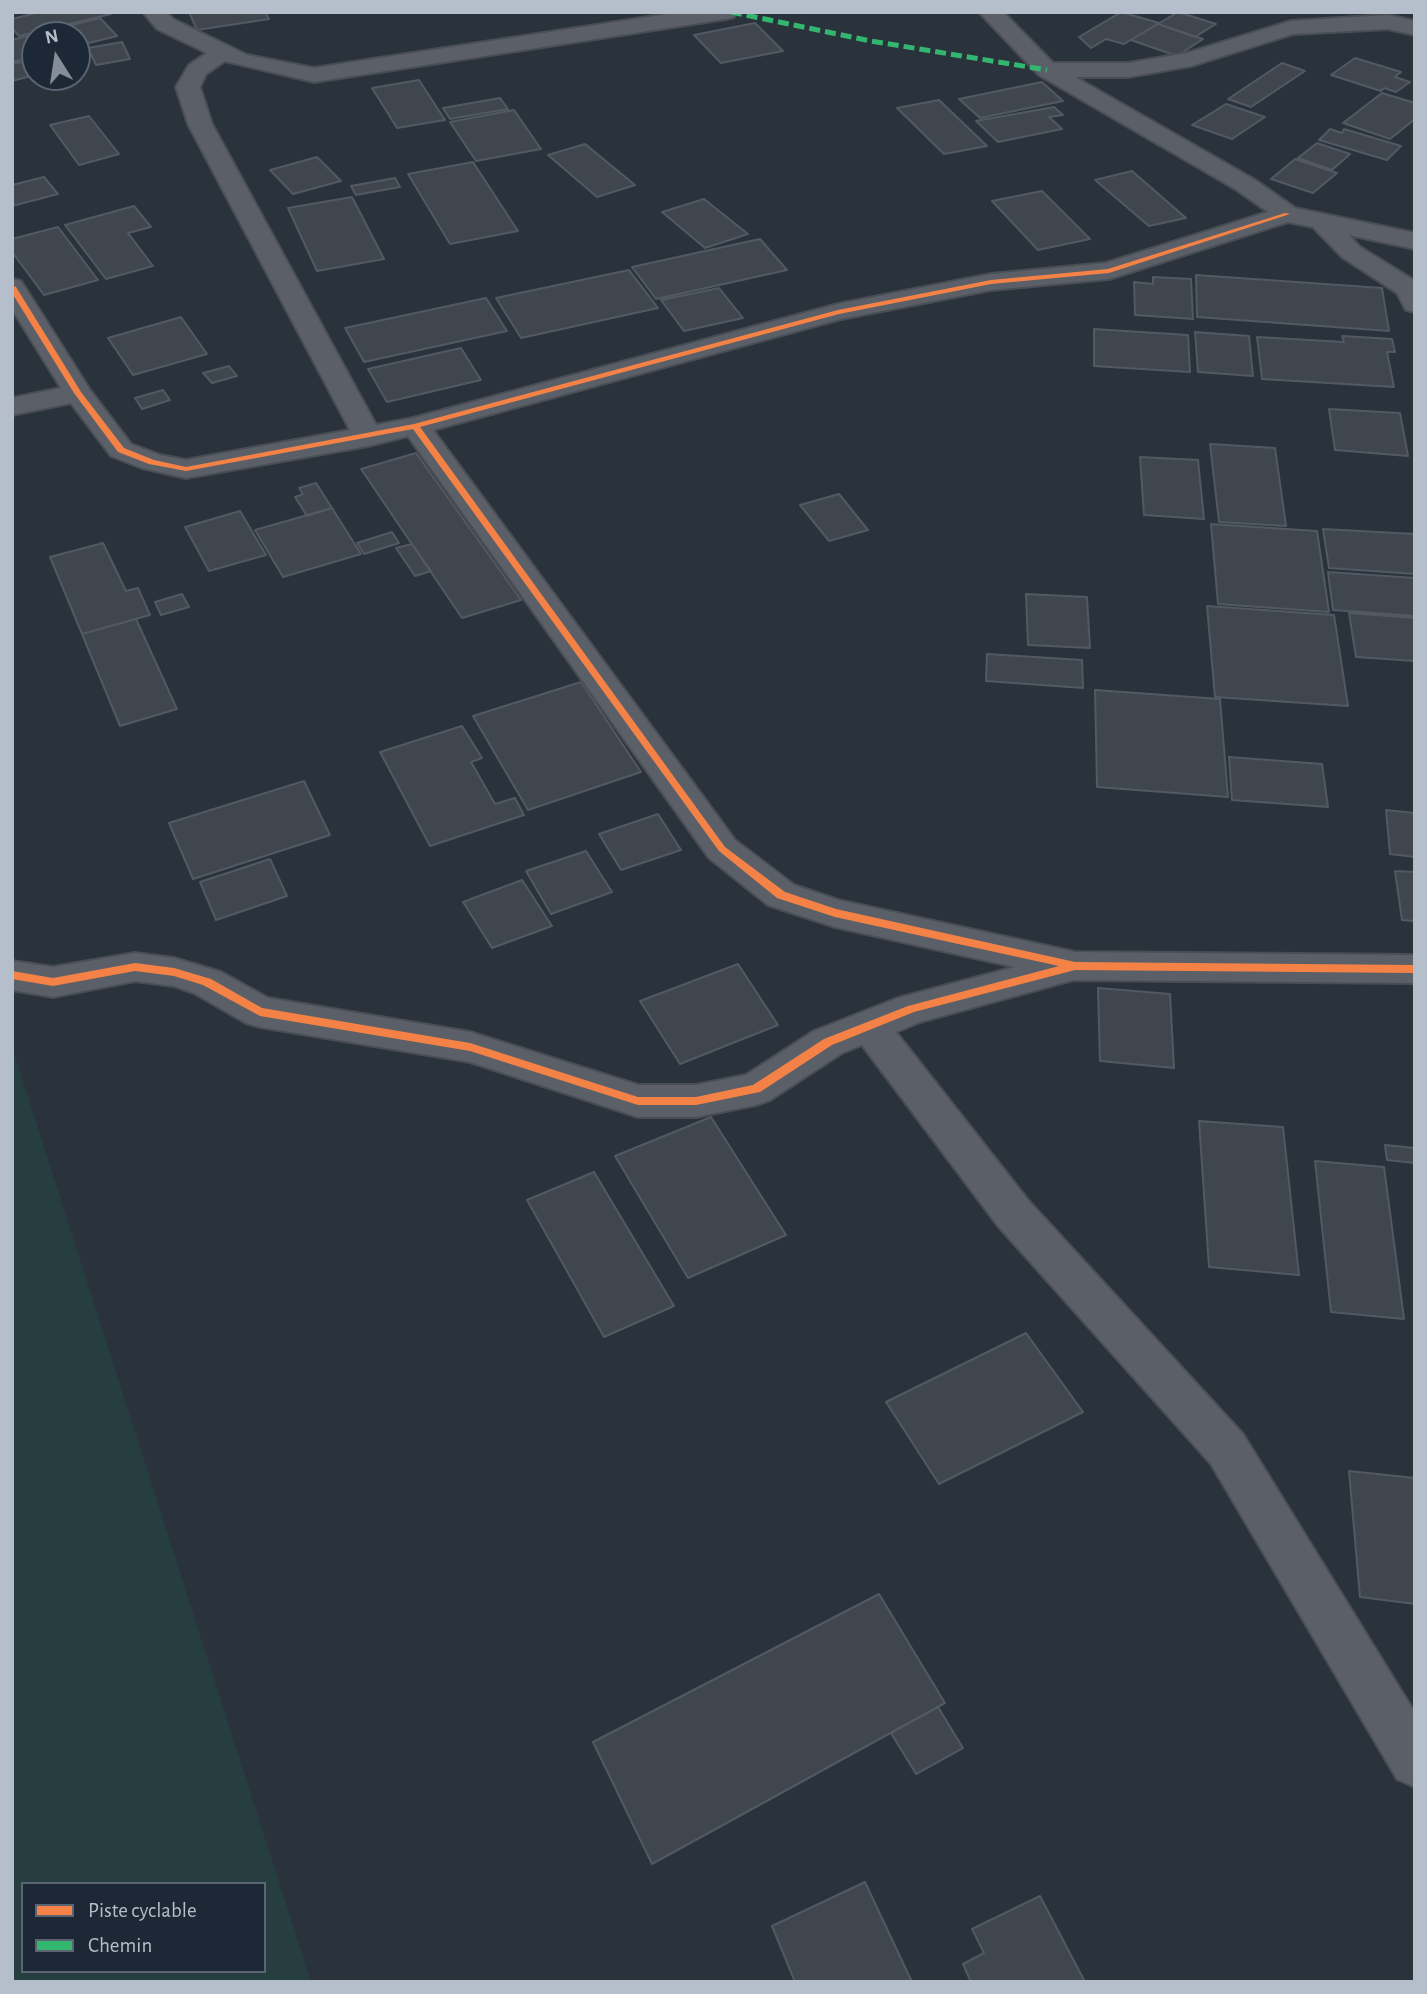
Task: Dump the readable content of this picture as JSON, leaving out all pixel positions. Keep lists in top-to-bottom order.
{
  "legend": ["Piste cyclable", "Chemin"],
  "north": "top"
}
